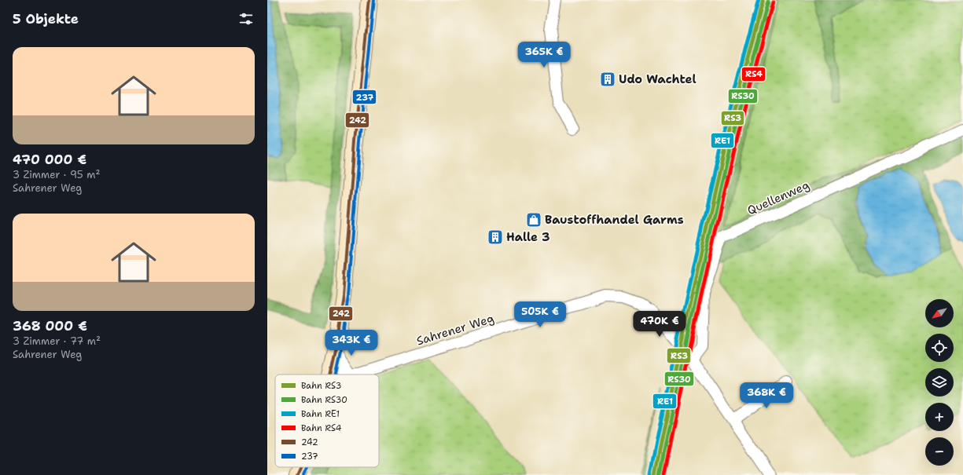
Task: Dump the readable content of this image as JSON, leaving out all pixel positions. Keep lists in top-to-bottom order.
{
  "streets": {
    "street": ["Quellenweg", "Sahrener Weg"]
  },
  "crossings": [
    ["Quellenweg", "Sahrener Weg"]
  ],
  "places": {
    "building": ["Udo Wachtel", "Halle 3"],
    "shop": ["Baustoffhandel Garms"]
  },
  "lines": [
    "rail line RS3",
    "rail line RE1",
    "transit line 242",
    "transit line 237",
    "rail line RS30",
    "rail line RS4"
  ],
  "legend": [
    "Bahn RS3",
    "Bahn RS30",
    "Bahn RE1",
    "Bahn RS4",
    "242",
    "237"
  ],
  "north": "bottom left",
  "page": {
    "heading": "5 Objekte",
    "list": [
      {
        "name": "470 000 €",
        "note": "3 Zimmer · 95 m² · Sahrener Weg"
      },
      {
        "name": "368 000 €",
        "note": "3 Zimmer · 77 m² · Sahrener Weg"
      }
    ],
    "price": [
      "365K €",
      "505K €",
      "470K €",
      "343K €",
      "368K €"
    ],
    "map_buttons": ["+", "−"]
  }
}
